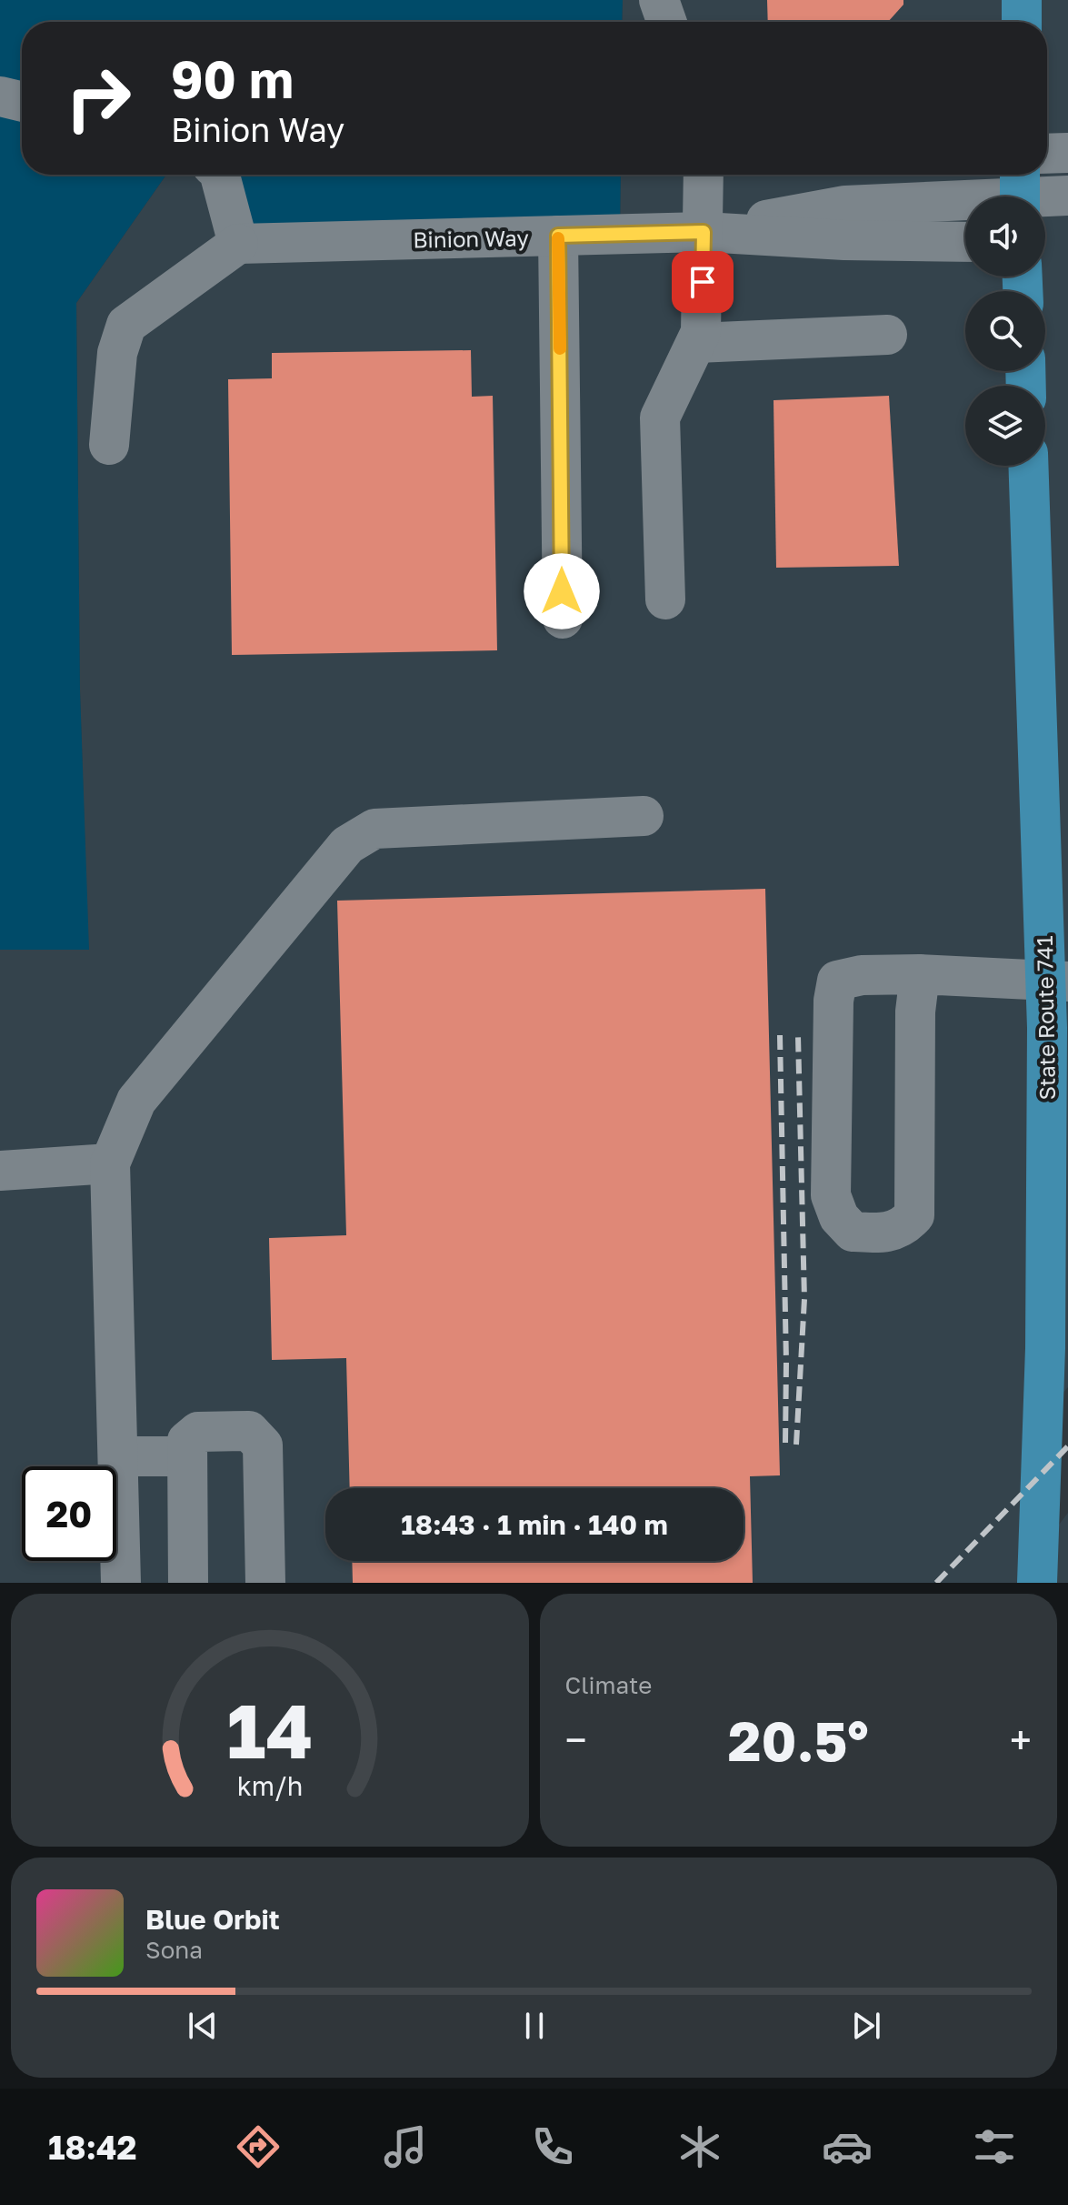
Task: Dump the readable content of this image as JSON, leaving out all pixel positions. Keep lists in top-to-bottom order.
{
  "streets": {
    "main road": ["State Route 741"],
    "street": ["Binion Way"]
  },
  "page": {
    "turn": ["90 m", "Binion Way"],
    "limit": "20",
    "trip": "18:43 · 1 min · 140 m",
    "tile": "Climate",
    "heat": ["−", "20.5°", "+"],
    "song": ["Blue Orbit", "Sona"],
    "tabs": "18:42",
    "gauge": ["14", "km/h"]
  }
}
